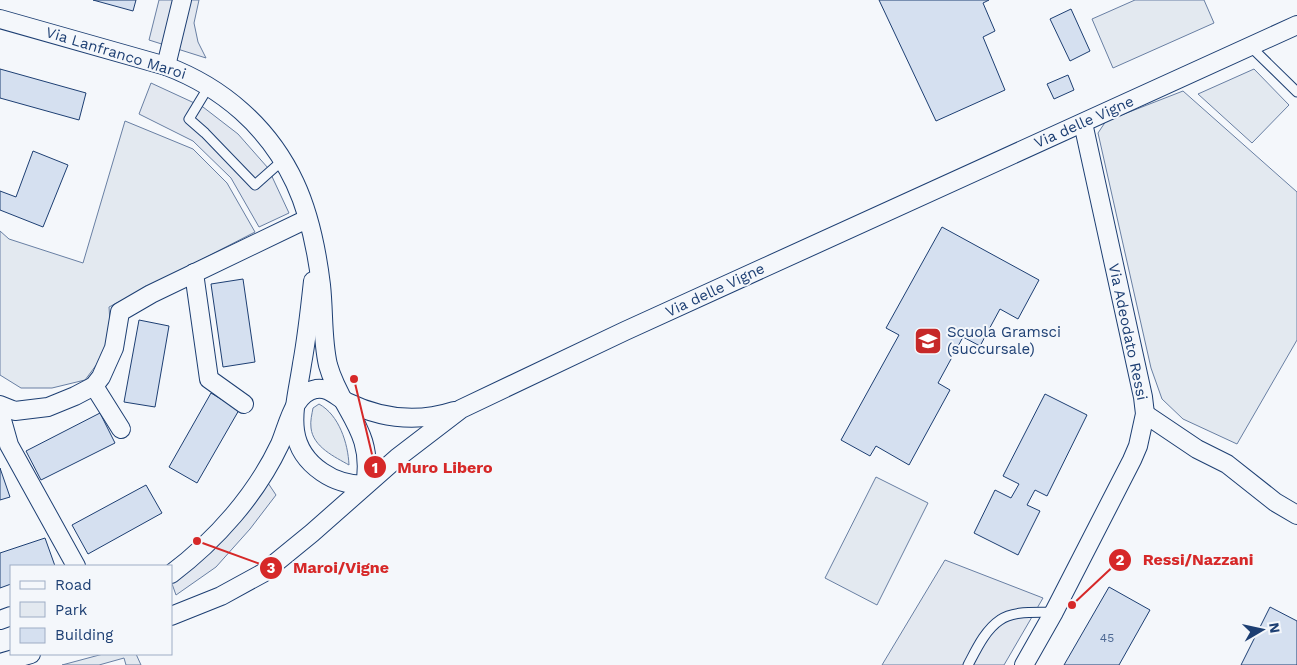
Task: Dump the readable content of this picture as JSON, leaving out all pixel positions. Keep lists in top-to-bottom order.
{
  "streets": {
    "street": ["Via Lanfranco Maroi", "Via delle Vigne", "Via Adeodato Ressi"]
  },
  "crossings": [
    ["Via Lanfranco Maroi", "Via delle Vigne"],
    ["Via delle Vigne", "Via Adeodato Ressi"]
  ],
  "places": {
    "school or university": ["Scuola Gramsci (succursale)"],
    "other": ["Muro Libero", "Maroi/Vigne", "Ressi/Nazzani"]
  },
  "house_numbers": ["45"],
  "legend": ["Road", "Park", "Building"],
  "north": "right"
}
